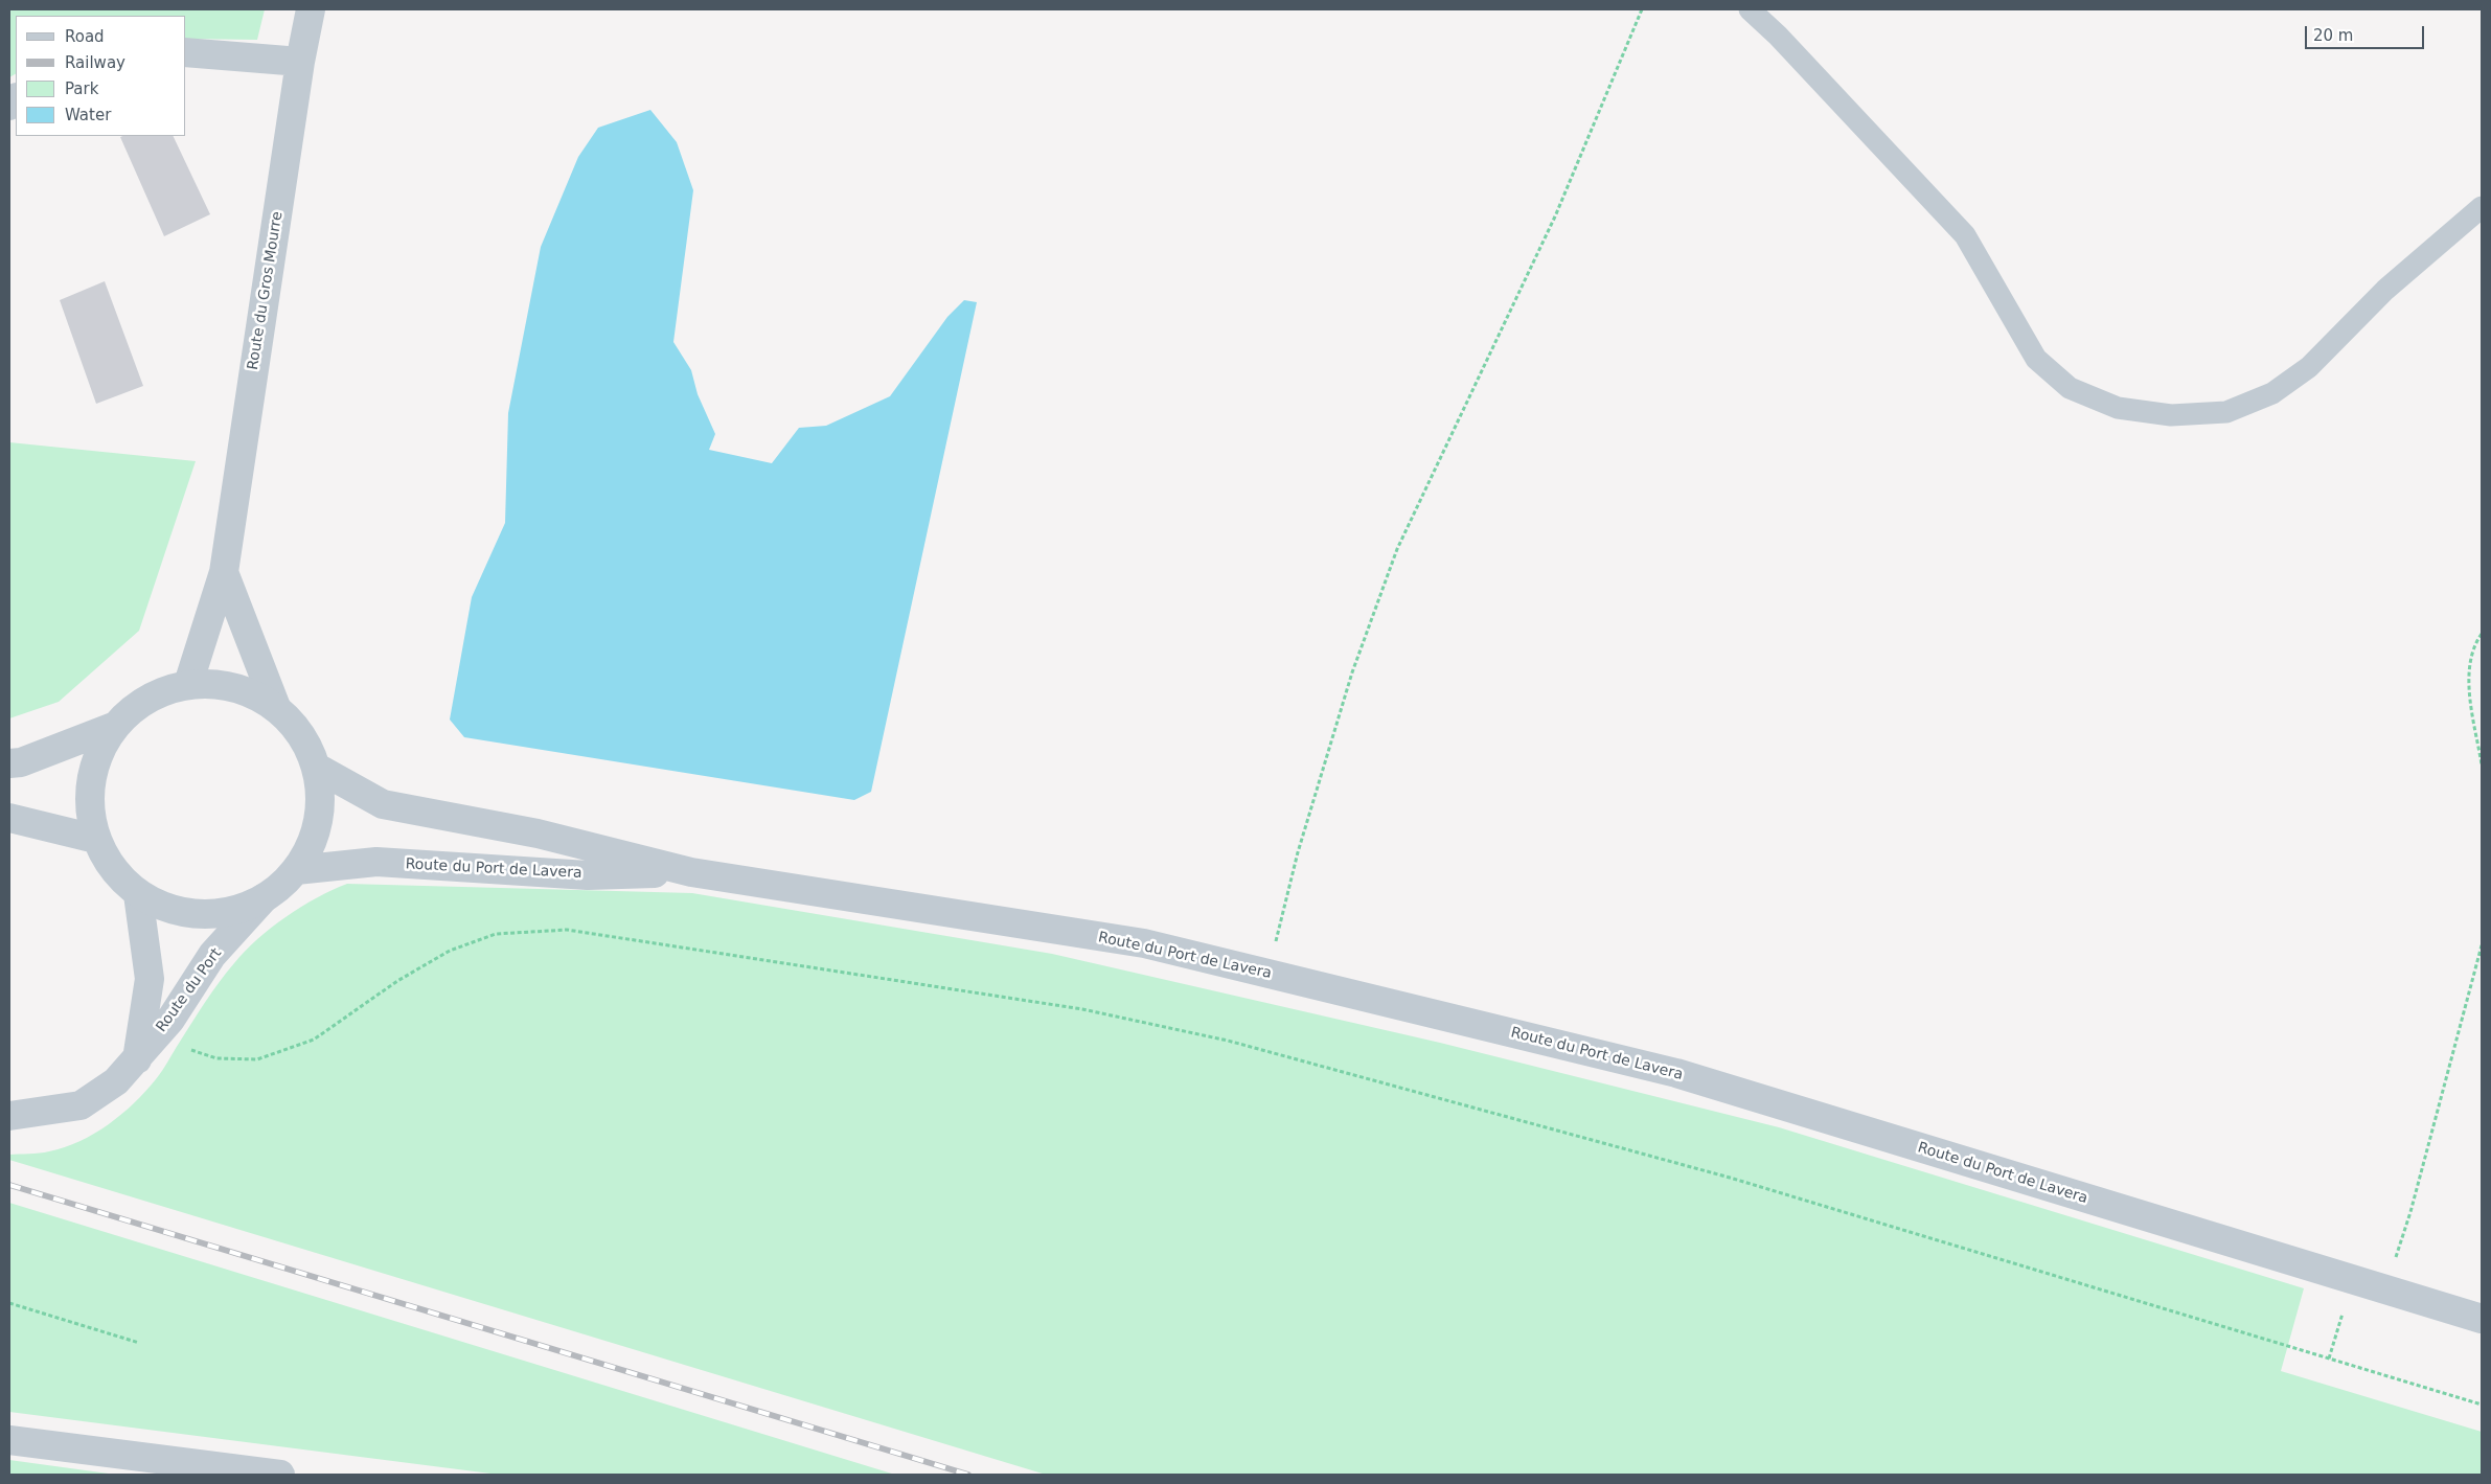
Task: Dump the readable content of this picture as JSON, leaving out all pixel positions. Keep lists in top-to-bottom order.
{
  "streets": {
    "street": ["Route du Gros Mourre", "Route du Port de Lavera", "Route du Port"]
  },
  "legend": [
    "Road",
    "Railway",
    "Park",
    "Water"
  ],
  "scale_bar": "20 m"
}
